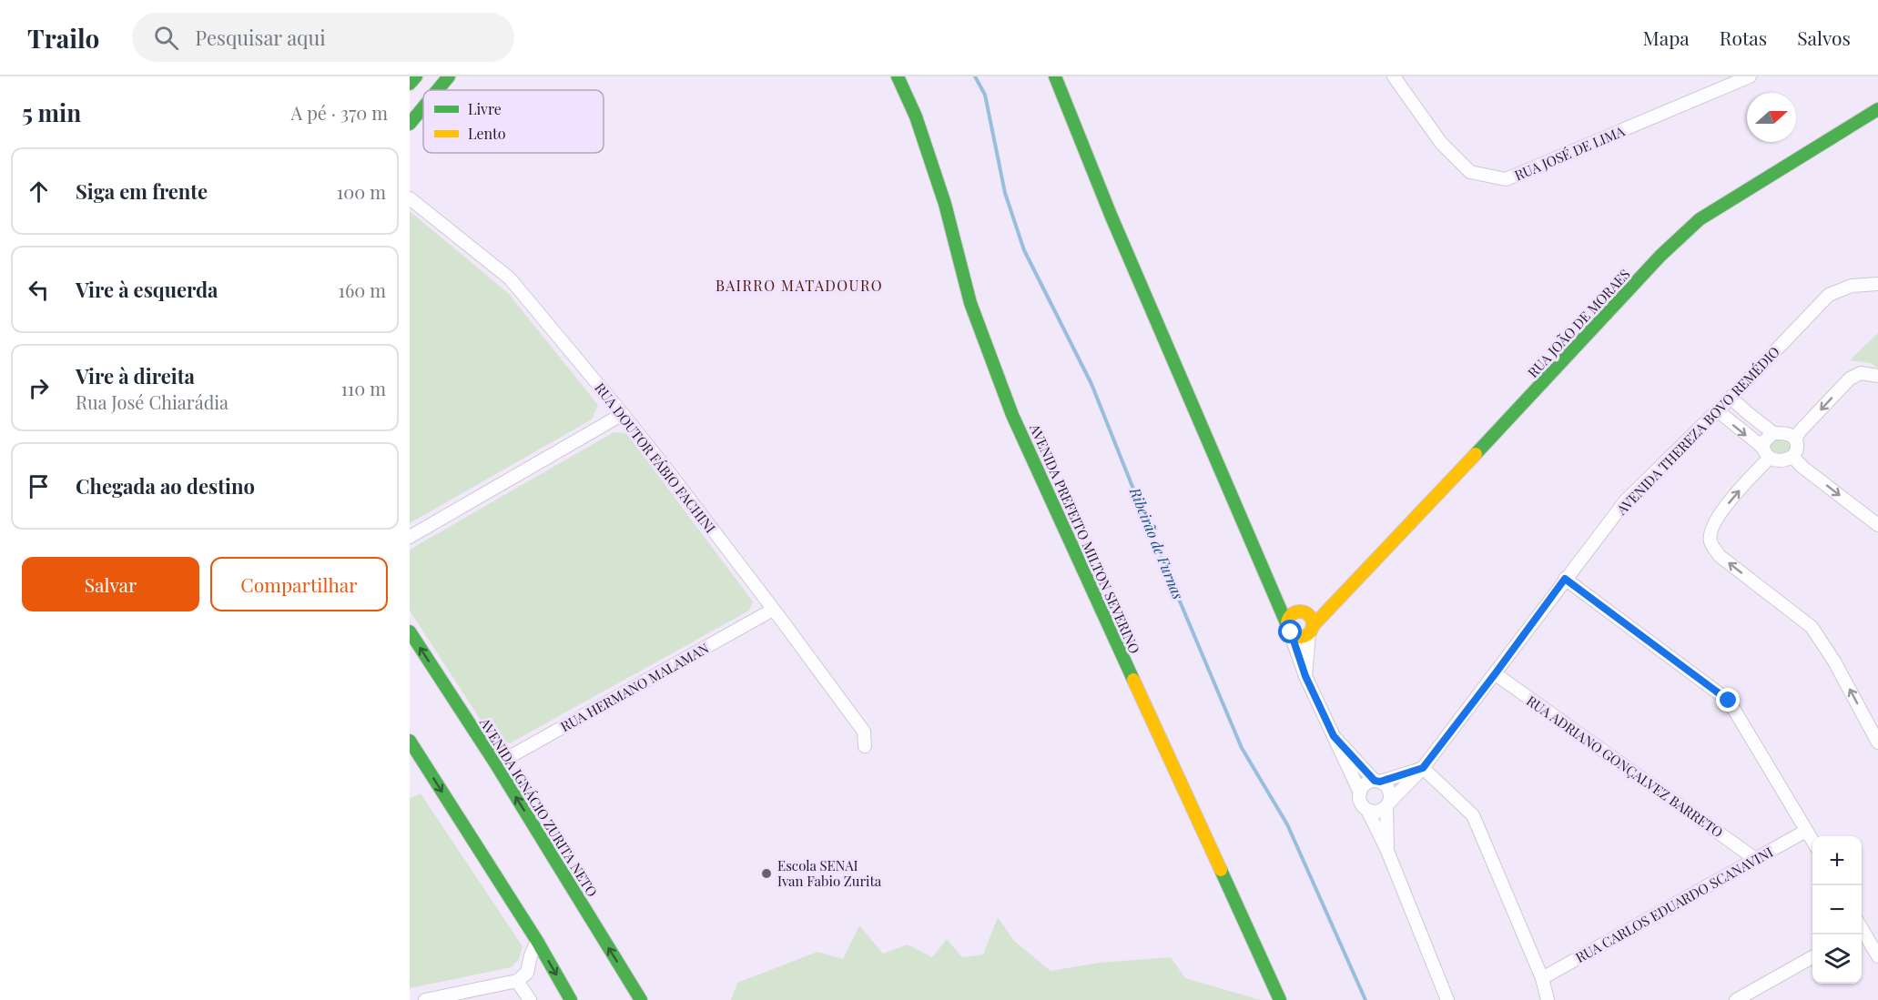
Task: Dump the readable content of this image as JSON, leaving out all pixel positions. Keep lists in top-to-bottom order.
{
  "streets": {
    "main road": ["RUA JOÃO DE MORAES", "AVENIDA PREFEITO MILTON SEVERINO", "AVENIDA IGNÁCIO ZURITA NETO"],
    "street": [
      "RUA JOSÉ DE LIMA",
      "AVENIDA THEREZA BOVO REMÉDIO",
      "RUA DOUTOR FÁBIO FACHINI",
      "RUA HERMANO MALAMAN",
      "RUA ADRIANO GONÇALVEZ BARRETO",
      "RUA CARLOS EDUARDO SCANAVINI"
    ]
  },
  "crossings": [
    ["AVENIDA THEREZA BOVO REMÉDIO", "RUA ADRIANO GONÇALVEZ BARRETO"],
    ["RUA DOUTOR FÁBIO FACHINI", "RUA HERMANO MALAMAN"],
    ["RUA HERMANO MALAMAN", "AVENIDA IGNÁCIO ZURITA NETO"],
    ["RUA ADRIANO GONÇALVEZ BARRETO", "RUA CARLOS EDUARDO SCANAVINI"]
  ],
  "districts": ["BAIRRO MATADOURO"],
  "water": ["Ribeirão de Furnas"],
  "places": ["Escola SENAI Ivan Fabio Zurita"],
  "legend": ["Livre", "Lento"],
  "north": "right",
  "page": {
    "header": "Trailo",
    "search": "Pesquisar aqui",
    "nav": ["Mapa", "Rotas", "Salvos"],
    "heading": ["5 min", "A pé · 370 m"],
    "list": [
      ["Siga em frente", "100 m"],
      ["Vire à esquerda", "160 m"],
      ["Vire à direita", "Rua José Chiarádia", "110 m"],
      "Chegada ao destino"
    ],
    "buttons": ["Salvar", "Compartilhar"],
    "map_buttons": ["+", "−"]
  }
}
